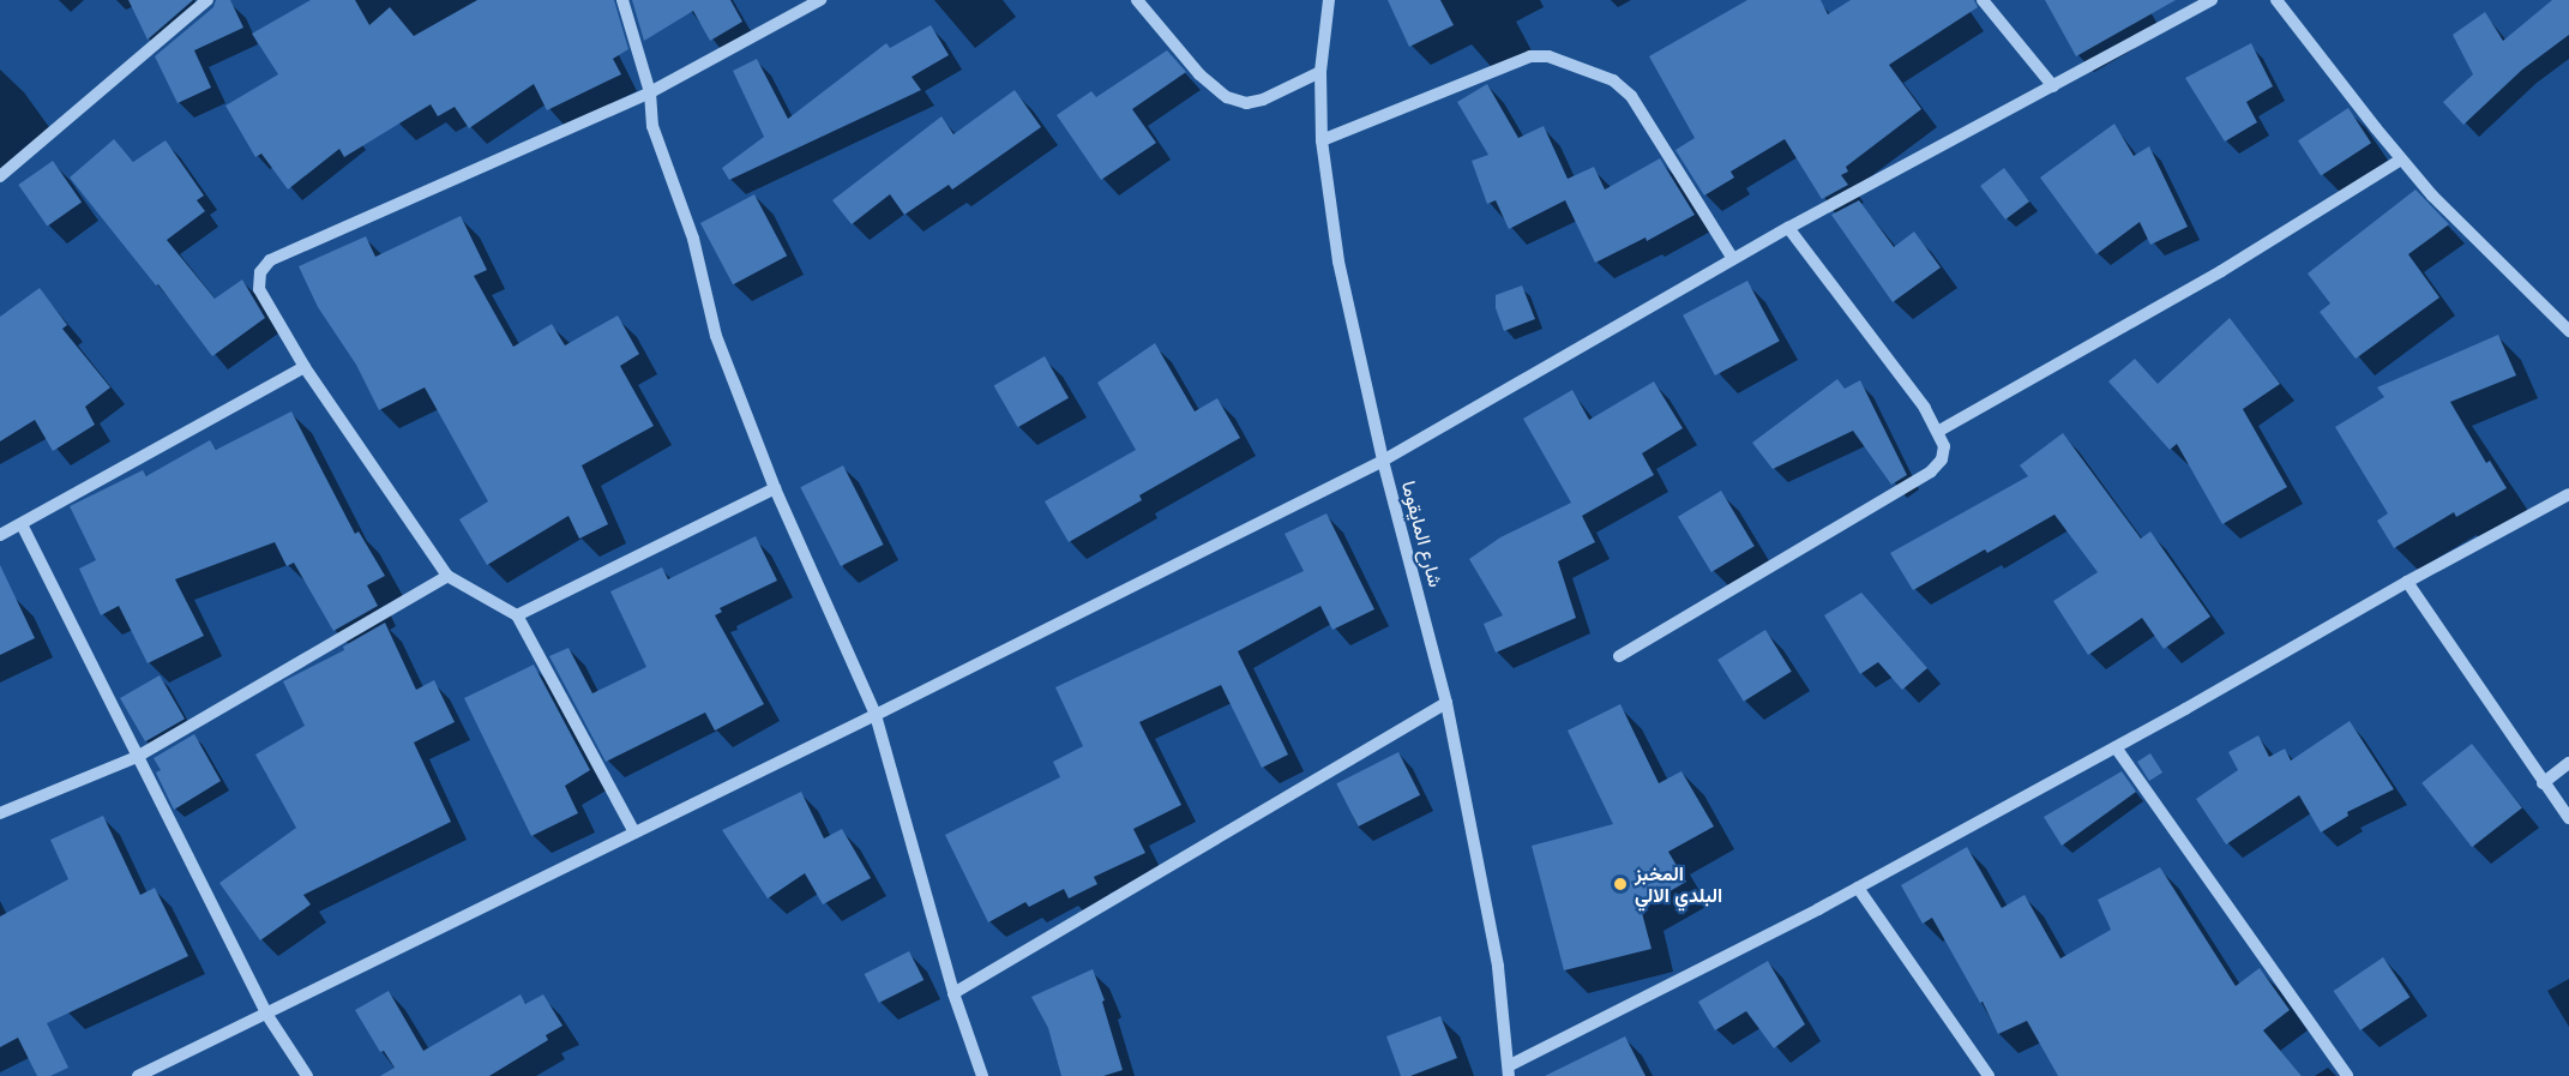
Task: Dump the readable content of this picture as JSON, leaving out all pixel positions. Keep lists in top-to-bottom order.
{
  "streets": {
    "street": ["شارع المايقوما"]
  },
  "places": ["المخبز البلدي الالي"]
}
